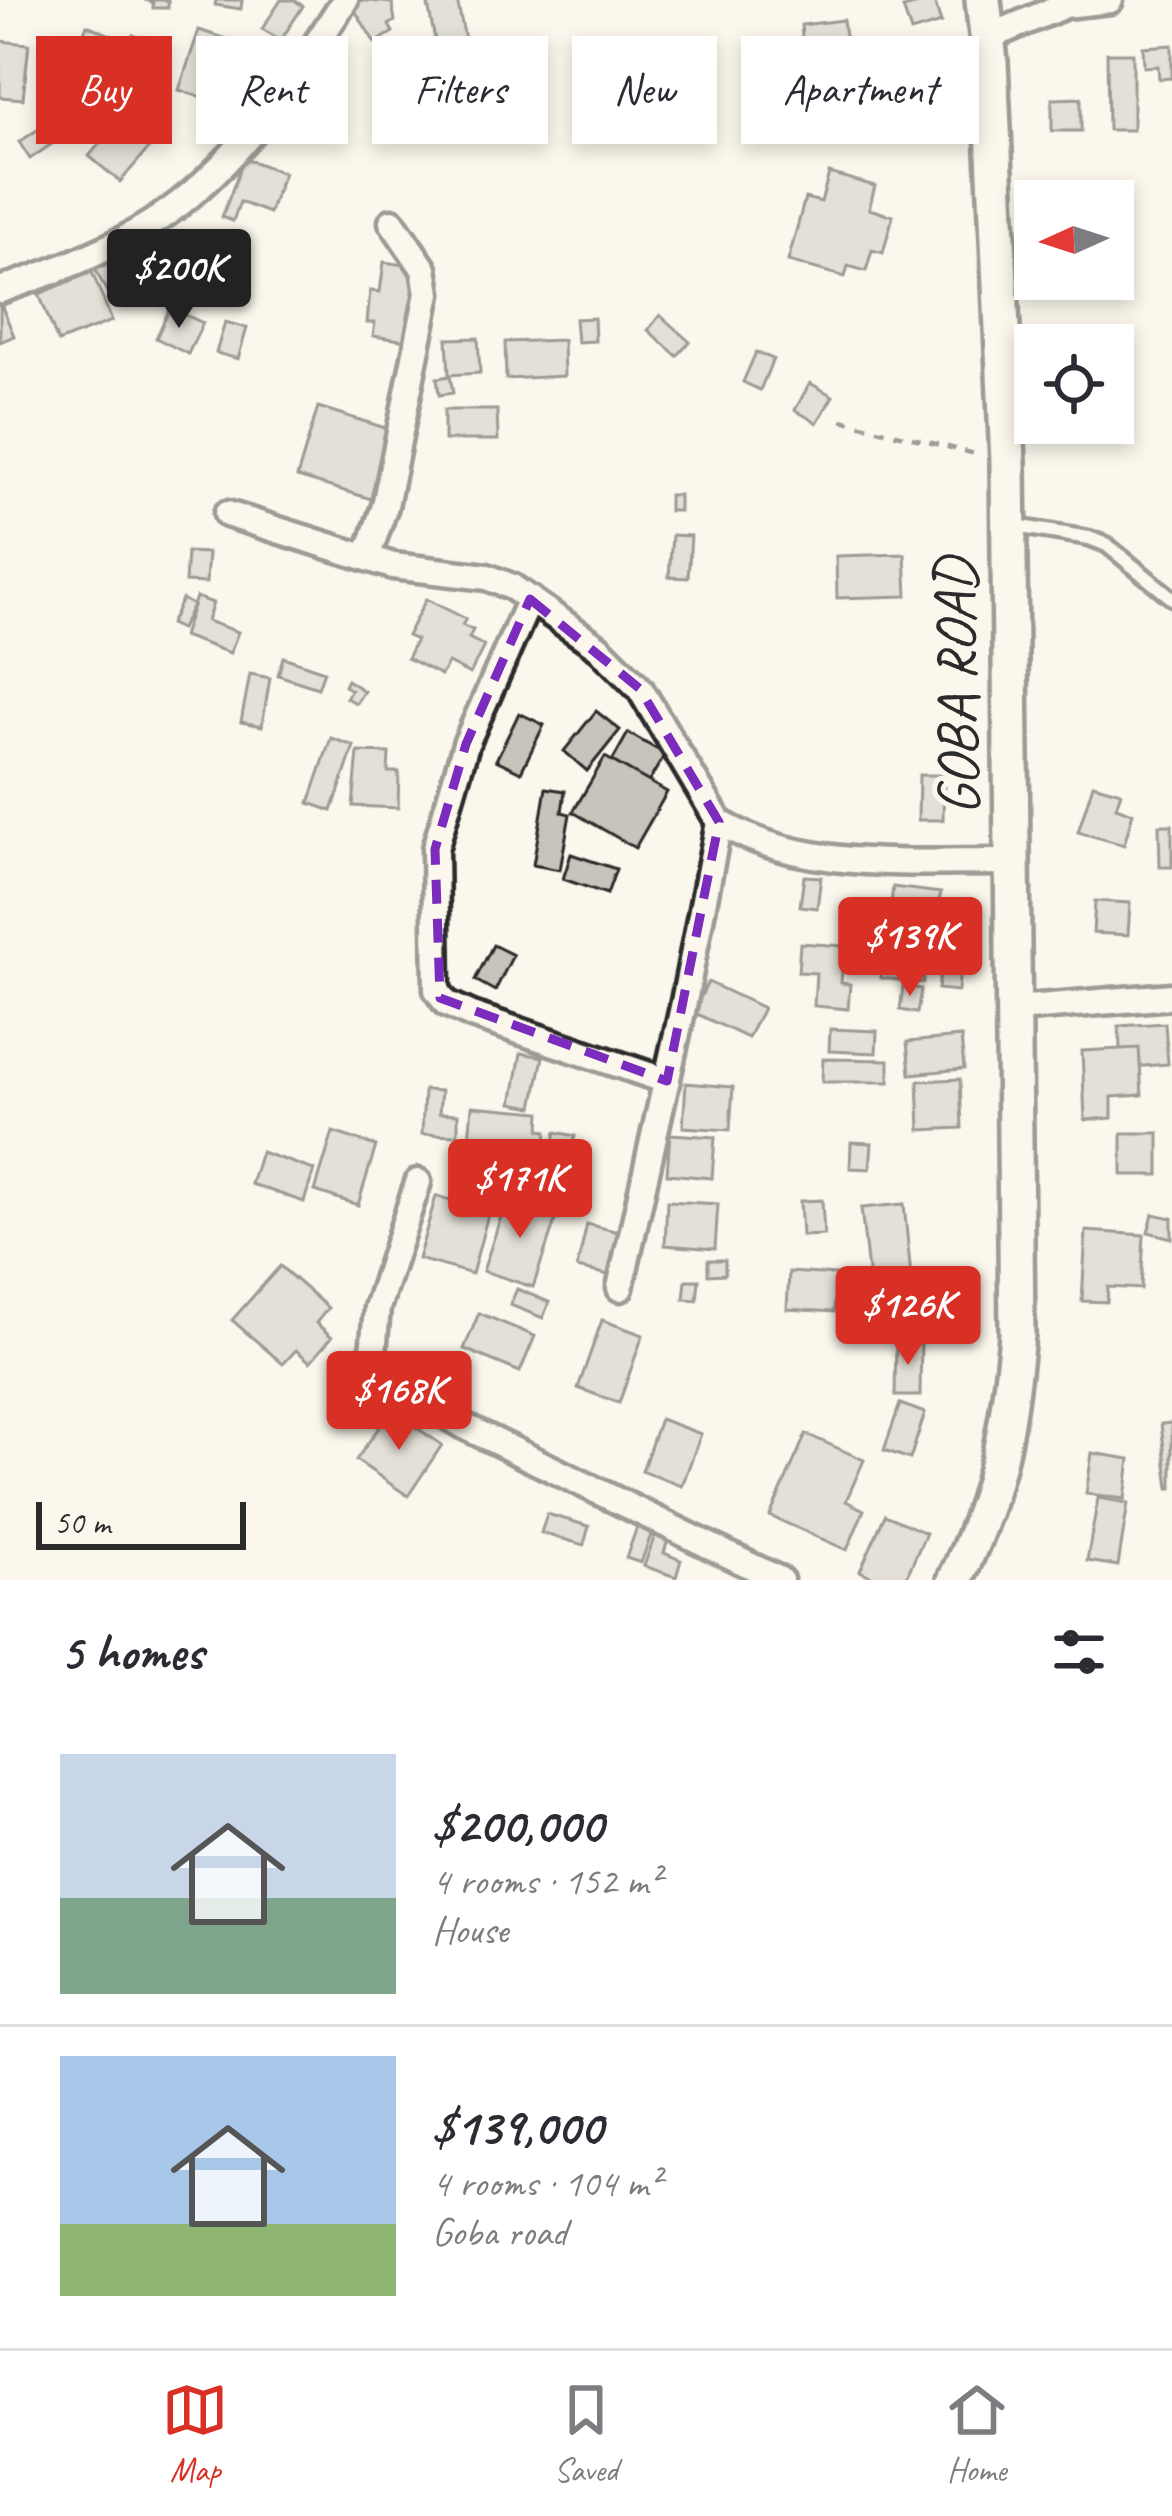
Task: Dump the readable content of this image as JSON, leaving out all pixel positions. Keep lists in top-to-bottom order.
{
  "streets": {
    "street": ["GOBA ROAD"]
  },
  "scale_bar": "50 m",
  "north": "left",
  "page": {
    "chip": [
      "Buy",
      "Rent",
      "Filters",
      "New",
      "Apartment"
    ],
    "price": [
      "$200K",
      "$139K",
      "$171K",
      "$126K",
      "$168K"
    ],
    "scale": "50 m",
    "heading": "5 homes",
    "list": [
      {
        "name": "$200,000",
        "note": "4 rooms · 152 m² · House"
      },
      {
        "name": "$139,000",
        "note": "4 rooms · 104 m² · Goba road"
      }
    ],
    "tabs": ["Map", "Saved", "Home"]
  }
}
